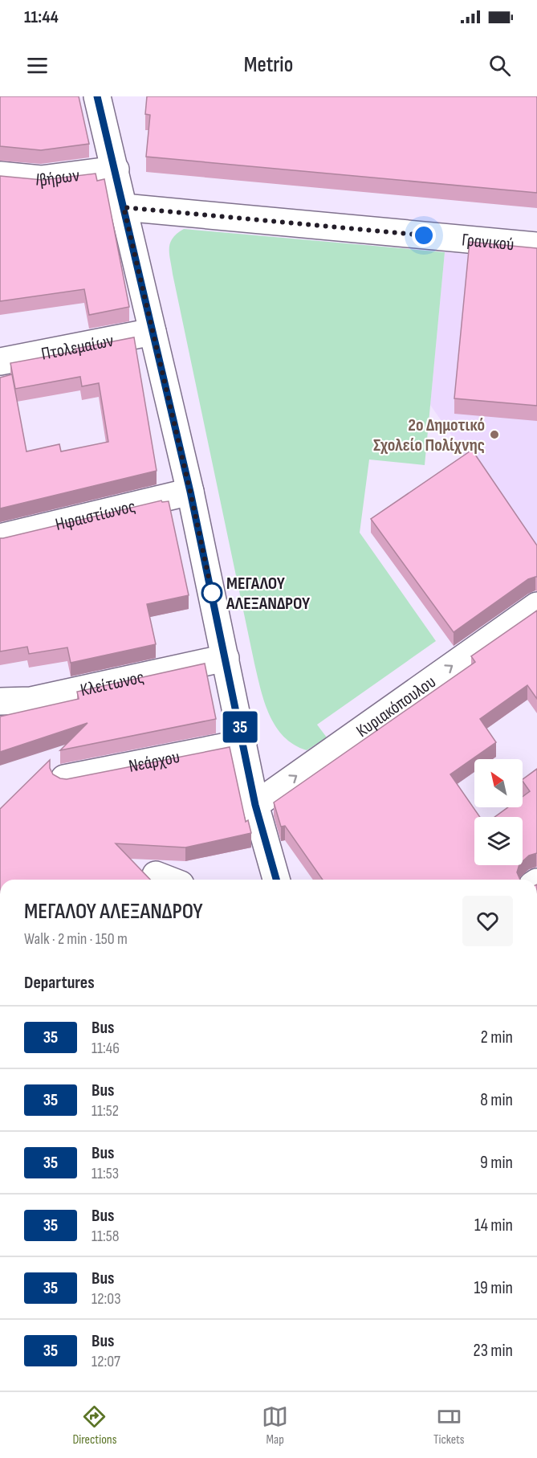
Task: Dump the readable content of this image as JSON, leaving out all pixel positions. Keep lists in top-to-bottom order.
{
  "streets": {
    "street": [
      "Ιβήρων",
      "Γρανικού",
      "Πτολεμαίων",
      "Ηφαιστίωνος",
      "Κλείτωνος",
      "Κυριακόπουλου",
      "Νεάρχου"
    ]
  },
  "one_way": ["Κυριακόπουλου"],
  "places": ["2ο Δημοτικό Σχολείο Πολίχνης", "ΜΕΓΑΛΟΥ ΑΛΕΞΑΝΔΡΟΥ"],
  "lines": ["bus line 35"],
  "north": "top left",
  "page": {
    "status": "11:44",
    "header": "Metrio",
    "on_map": "35",
    "heading": [
      ["ΜΕΓΑΛΟΥ ΑΛΕΞΑΝΔΡΟΥ", "Walk · 2 min · 150 m"],
      "Departures"
    ],
    "list": [
      {
        "mark": "35",
        "name": "Bus",
        "note": "11:46",
        "value": "2 min"
      },
      {
        "mark": "35",
        "name": "Bus",
        "note": "11:52",
        "value": "8 min"
      },
      {
        "mark": "35",
        "name": "Bus",
        "note": "11:53",
        "value": "9 min"
      },
      {
        "mark": "35",
        "name": "Bus",
        "note": "11:58",
        "value": "14 min"
      },
      {
        "mark": "35",
        "name": "Bus",
        "note": "12:03",
        "value": "19 min"
      },
      {
        "mark": "35",
        "name": "Bus",
        "note": "12:07",
        "value": "23 min"
      }
    ],
    "tabs": ["Directions", "Map", "Tickets"]
  }
}
